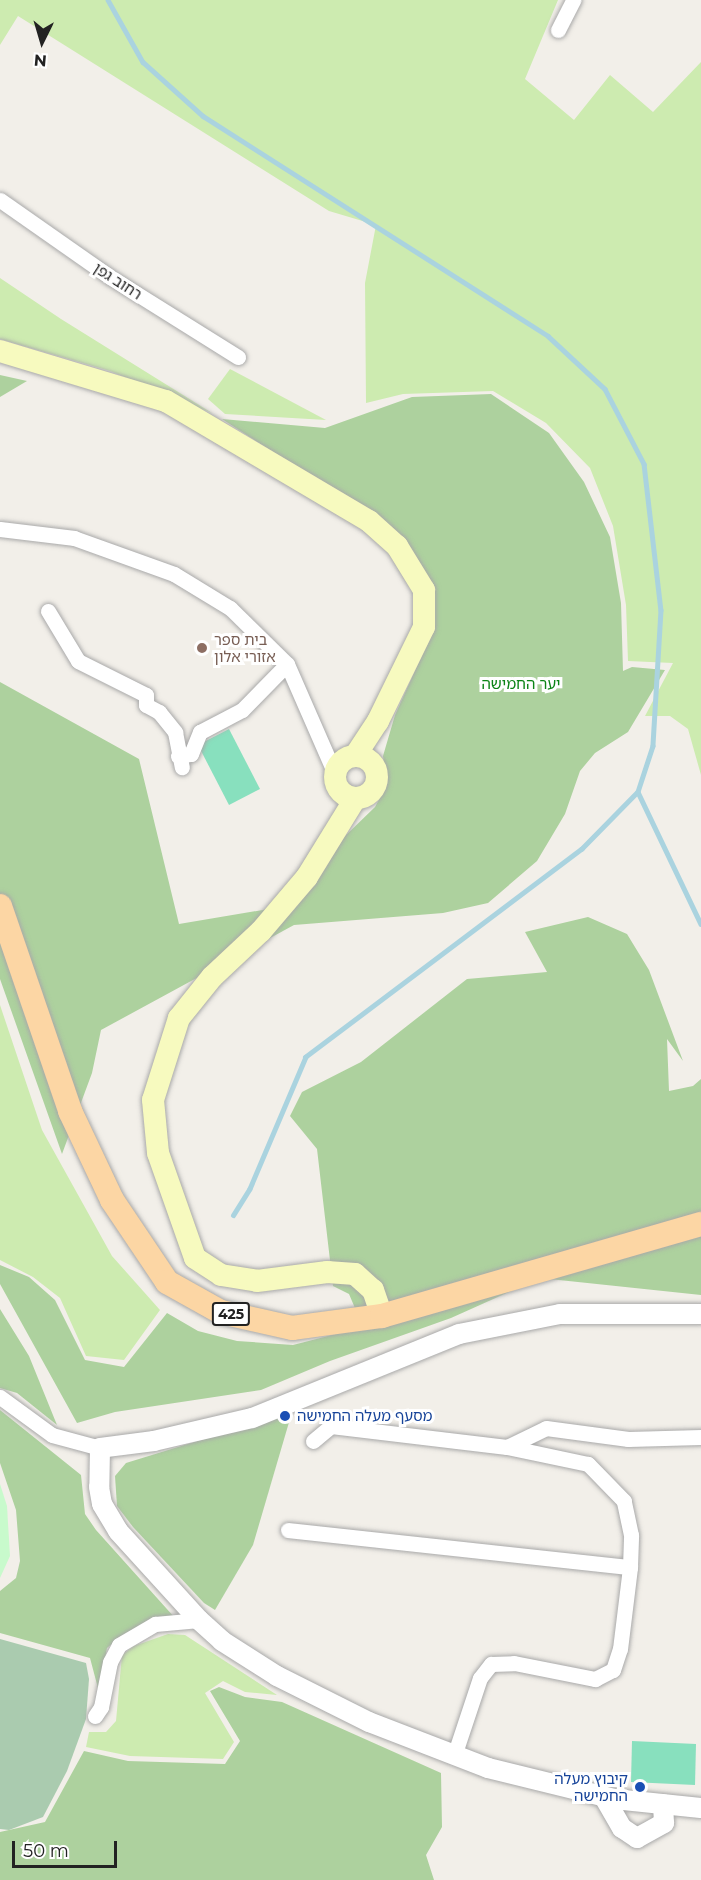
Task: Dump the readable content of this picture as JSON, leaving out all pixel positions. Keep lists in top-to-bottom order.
{
  "streets": {
    "main road": ["425"],
    "street": ["רחוב גפן"]
  },
  "parks": ["יער החמישה"],
  "places": ["בית ספר אזורי אלון", "מסעף מעלה החמישה", "קיבוץ מעלה החמישה"],
  "scale_bar": "50 m",
  "north": "bottom"
}
